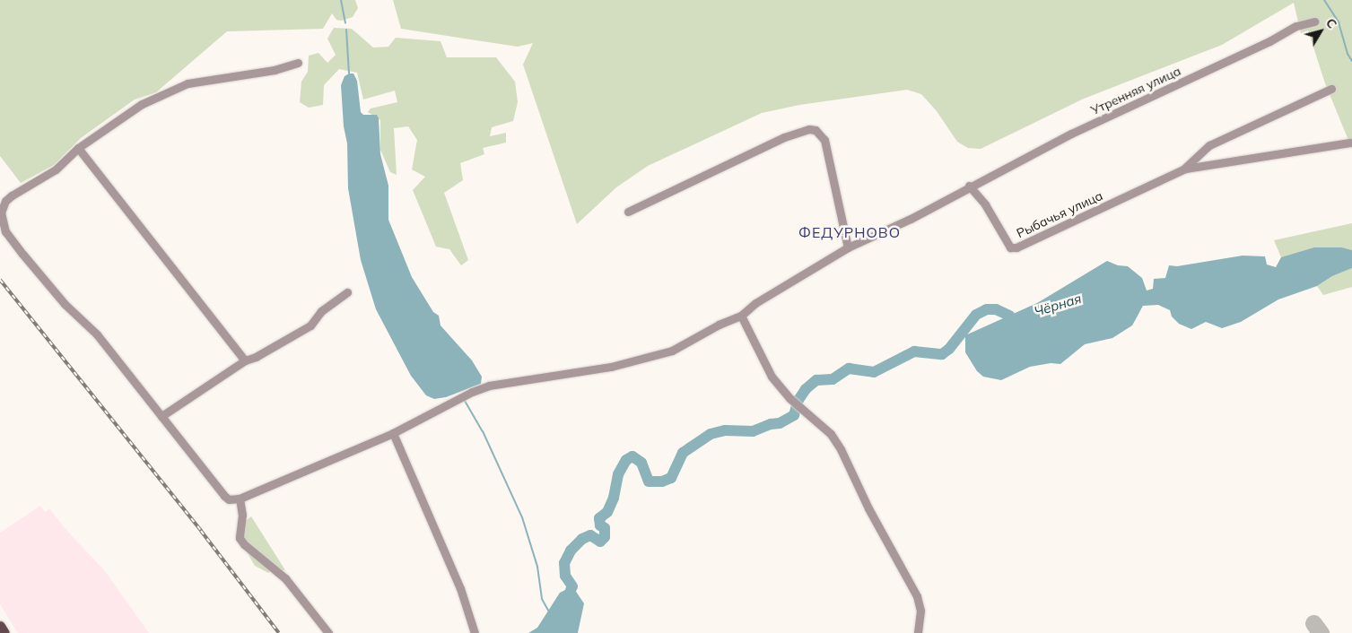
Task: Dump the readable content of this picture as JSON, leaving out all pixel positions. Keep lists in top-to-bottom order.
{
  "streets": {
    "street": ["Утренняя улица", "Рыбачья улица"]
  },
  "crossings": [
    ["Утренняя улица", "Рыбачья улица"]
  ],
  "districts": ["ФЕДУРНОВО"],
  "water": ["Чёрная"],
  "north": "top right"
}
